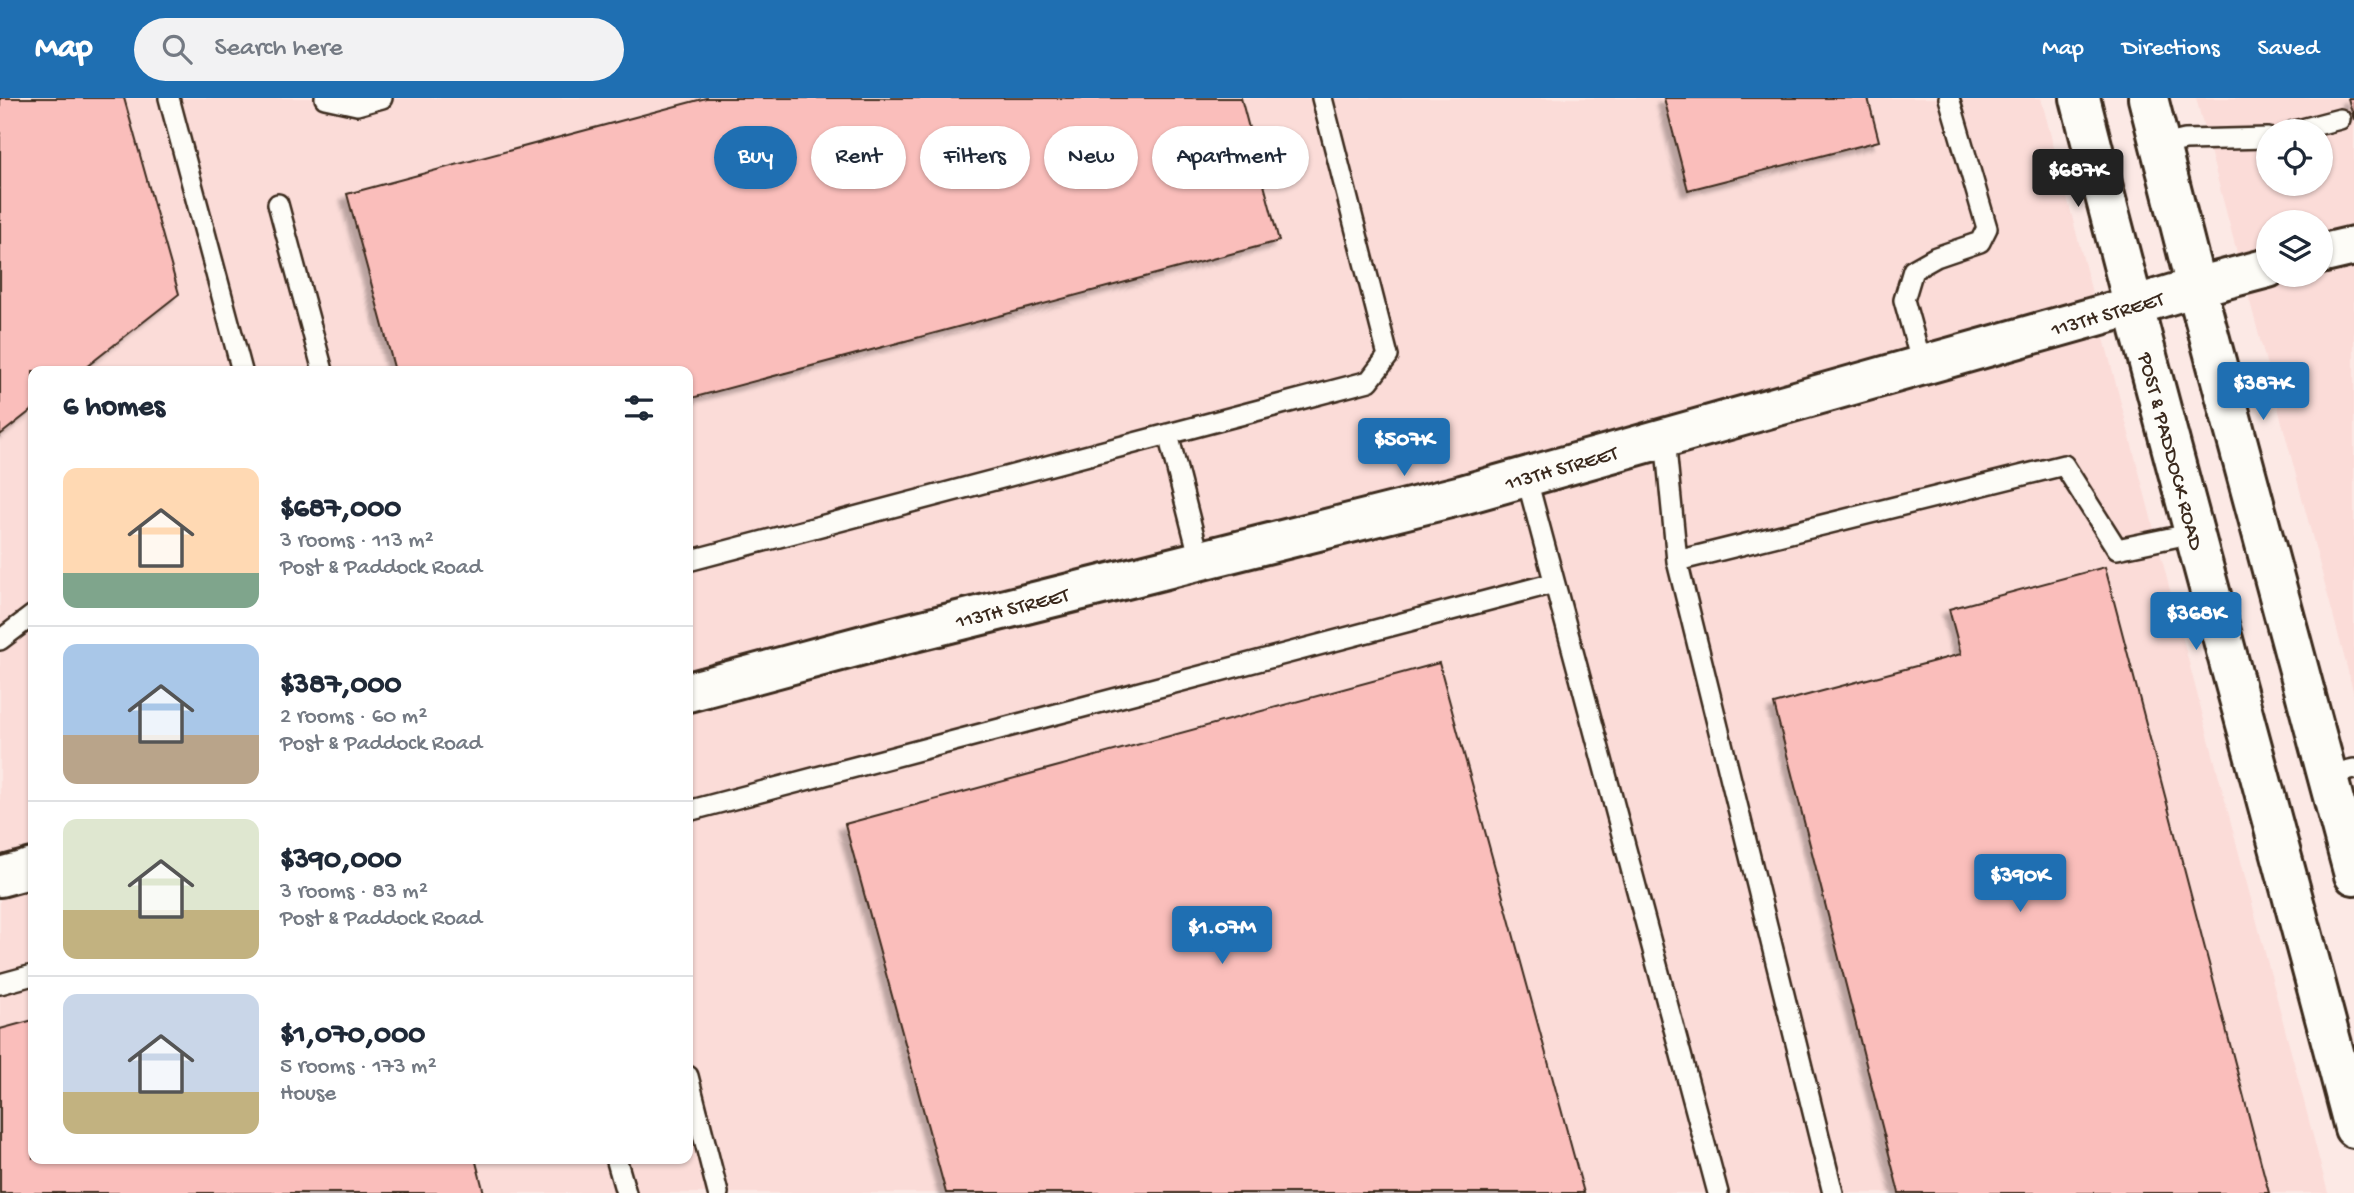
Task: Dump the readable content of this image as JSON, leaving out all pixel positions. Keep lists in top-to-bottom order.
{
  "streets": {
    "street": ["113TH STREET", "POST & PADDOCK ROAD"]
  },
  "crossings": [
    ["113TH STREET", "POST & PADDOCK ROAD"]
  ],
  "page": {
    "header": "Map",
    "search": "Search here",
    "nav": ["Map", "Directions", "Saved"],
    "chip": [
      "Buy",
      "Rent",
      "Filters",
      "New",
      "Apartment"
    ],
    "price": [
      "$687K",
      "$387K",
      "$507K",
      "$368K",
      "$390K",
      "$1.07M"
    ],
    "heading": "6 homes",
    "list": [
      {
        "name": "$687,000",
        "note": "3 rooms · 113 m² · Post & Paddock Road"
      },
      {
        "name": "$387,000",
        "note": "2 rooms · 60 m² · Post & Paddock Road"
      },
      {
        "name": "$390,000",
        "note": "3 rooms · 83 m² · Post & Paddock Road"
      },
      {
        "name": "$1,070,000",
        "note": "5 rooms · 173 m² · House"
      }
    ]
  }
}
